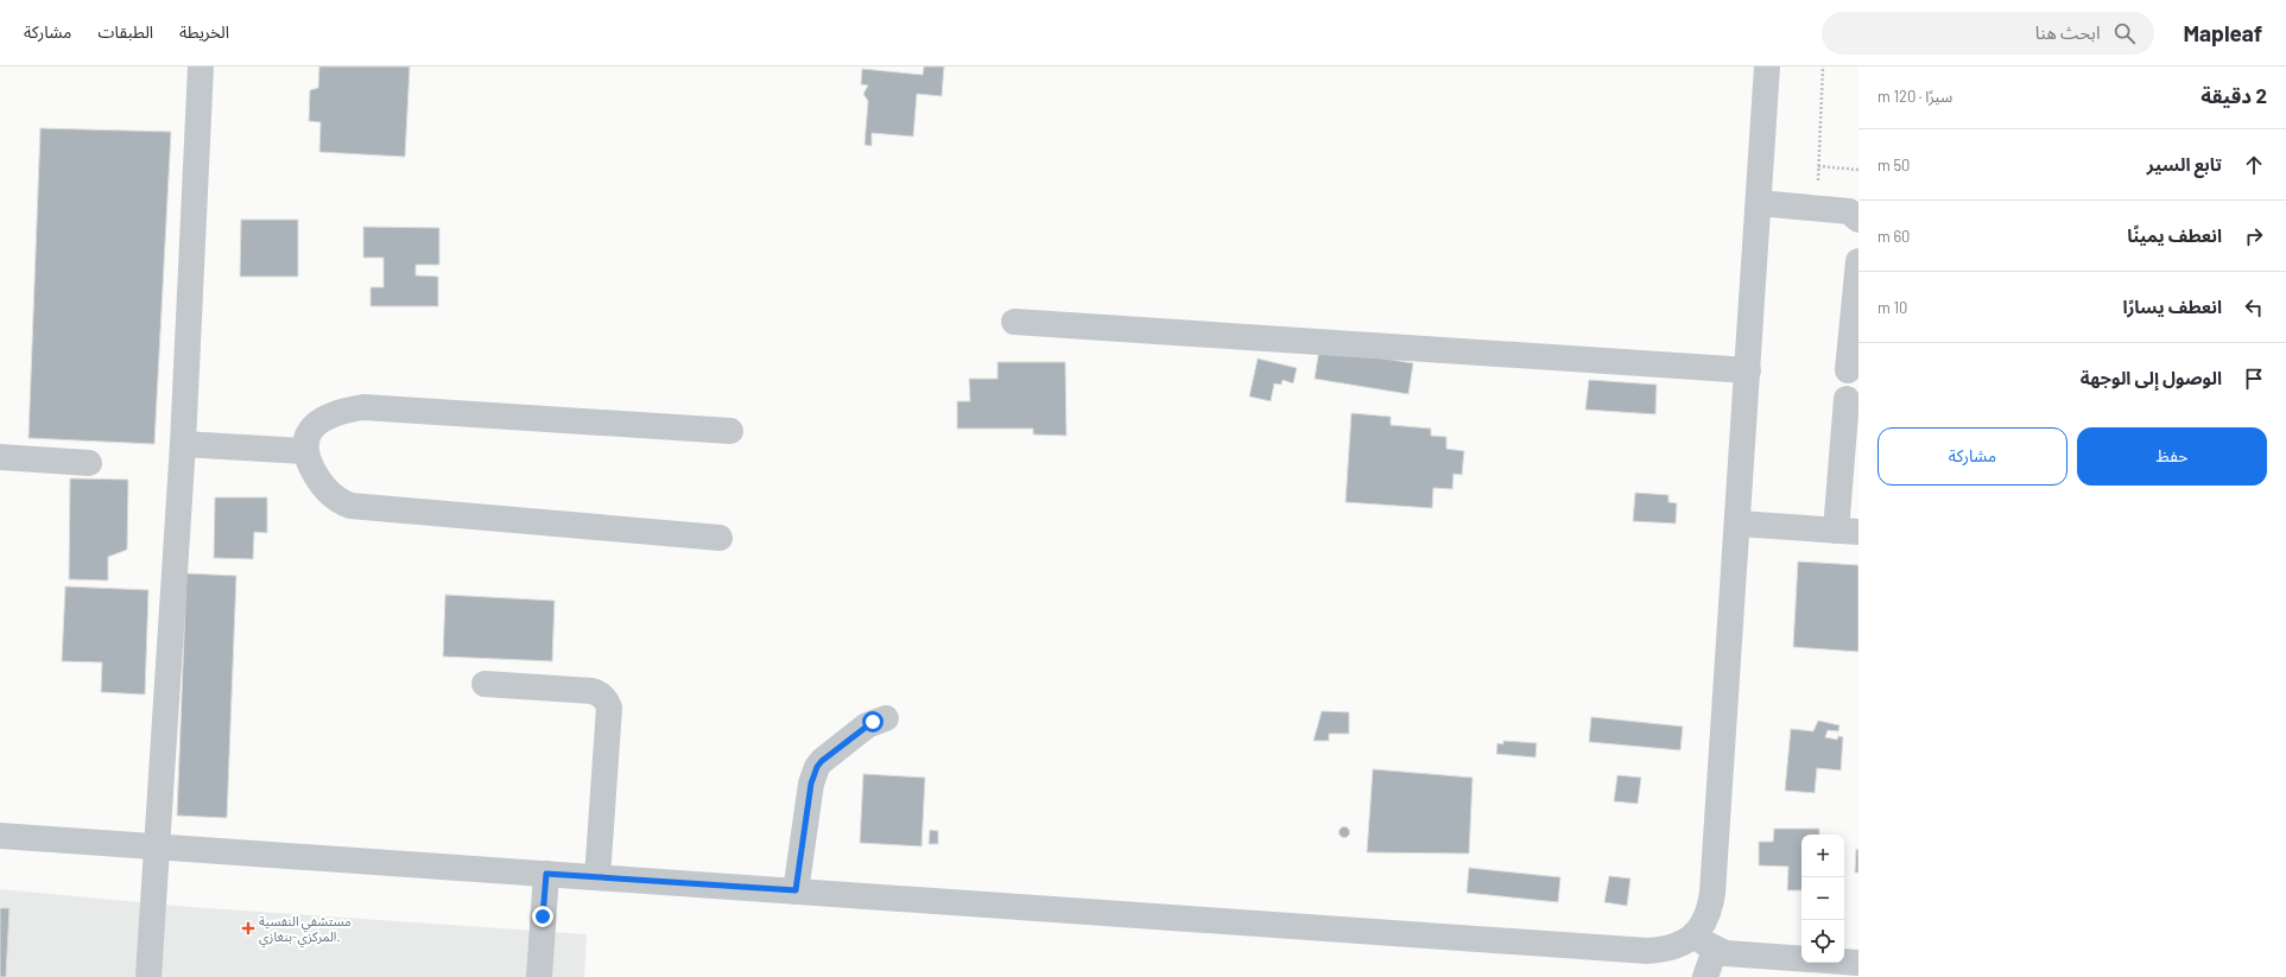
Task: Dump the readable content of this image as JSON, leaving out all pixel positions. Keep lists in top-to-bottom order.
{
  "places": {
    "health": ["مستشفي النفسية المركزي-بنغازي."]
  },
  "page": {
    "header": "Mapleaf",
    "search": "ابحث هنا",
    "nav": ["الخريطة", "الطبقات", "مشاركة"],
    "heading": ["2 دقيقة", "سيرًا · 120 m"],
    "list": [
      ["تابع السير", "50 m"],
      ["انعطف يمينًا", "60 m"],
      ["انعطف يسارًا", "10 m"],
      "الوصول إلى الوجهة"
    ],
    "buttons": ["حفظ", "مشاركة"],
    "map_buttons": ["+", "−"]
  }
}
